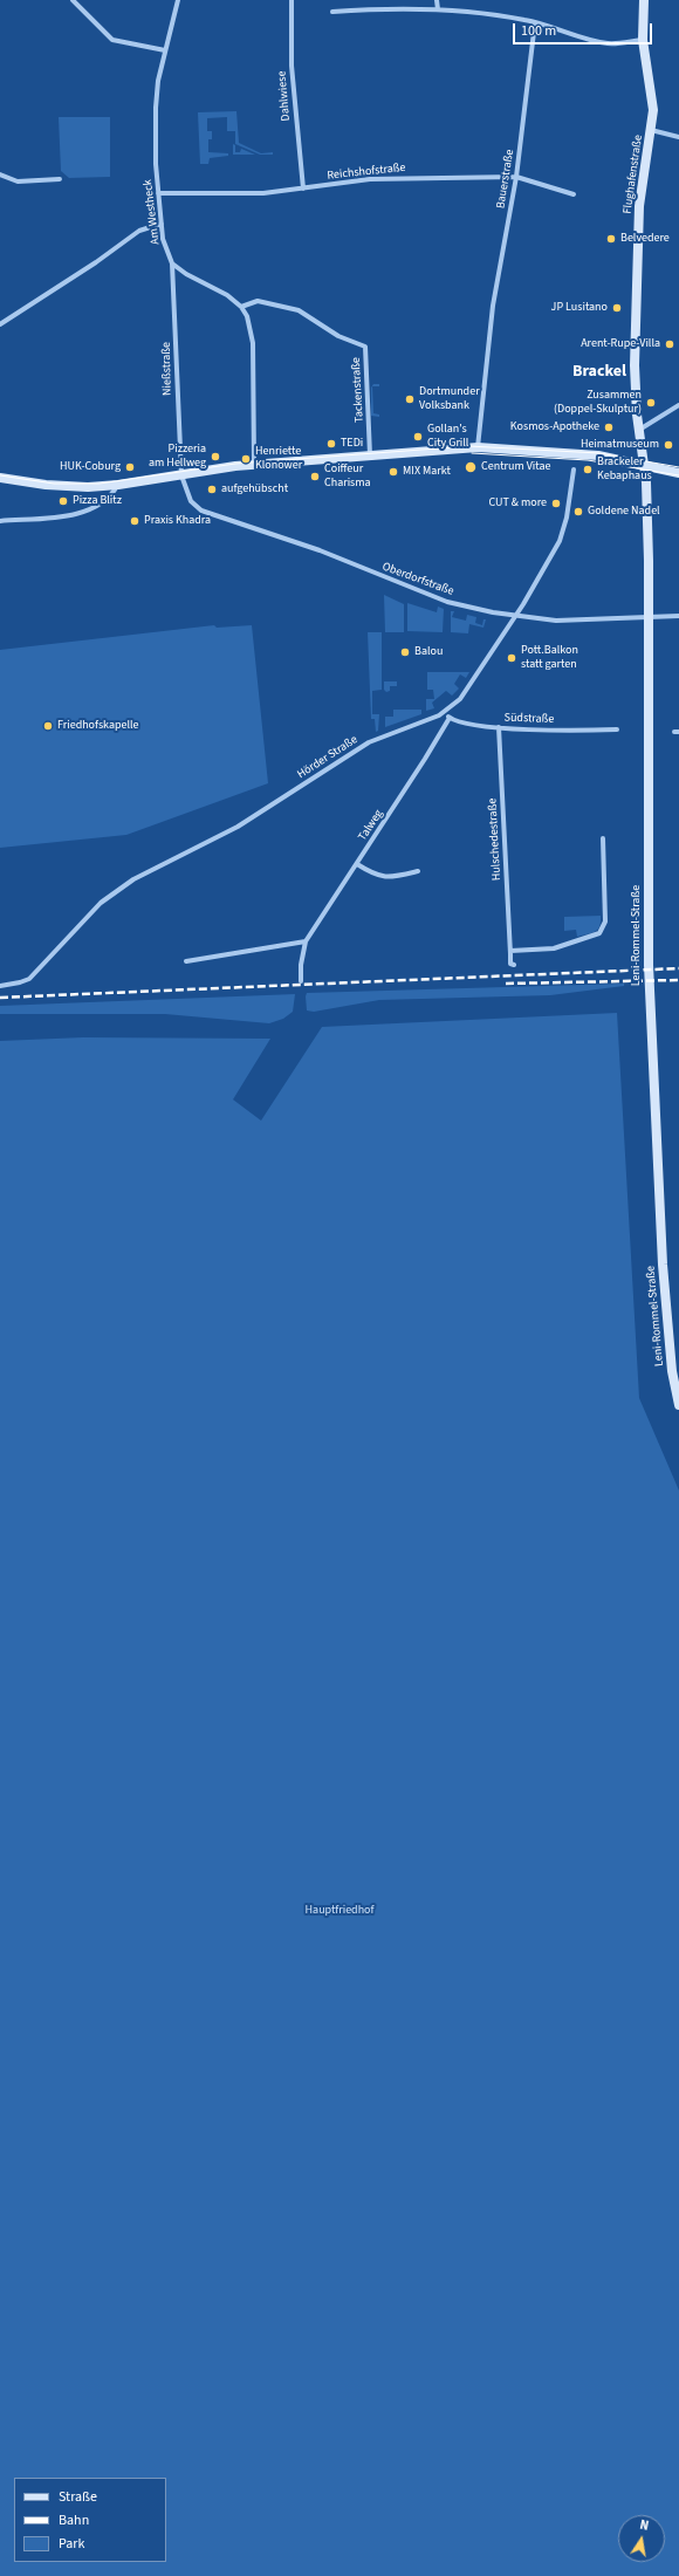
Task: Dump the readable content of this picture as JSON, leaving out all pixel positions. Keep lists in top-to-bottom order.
{
  "streets": {
    "main road": ["Flughafenstraße", "Leni-Rommel-Straße"],
    "street": [
      "Dahlwiese",
      "Reichshofstraße",
      "Bauerstraße",
      "Am Westheck",
      "Nießstraße",
      "Tackenstraße",
      "Oberdorfstraße",
      "Südstraße",
      "Hörder Straße",
      "Talweg",
      "Hulschedestraße"
    ]
  },
  "crossings": [
    ["Dahlwiese", "Reichshofstraße"],
    ["Reichshofstraße", "Bauerstraße"],
    ["Reichshofstraße", "Am Westheck"],
    ["Flughafenstraße", "Leni-Rommel-Straße"],
    ["Am Westheck", "Nießstraße"],
    ["Nießstraße", "Oberdorfstraße"],
    ["Oberdorfstraße", "Hörder Straße"],
    ["Oberdorfstraße", "Leni-Rommel-Straße"],
    ["Südstraße", "Talweg"],
    ["Südstraße", "Hulschedestraße"]
  ],
  "districts": ["Brackel"],
  "parks": ["Hauptfriedhof"],
  "places": [
    "Belvedere",
    "JP Lusitano",
    "Arent-Rupe-Villa",
    "Dortmunder Volksbank",
    "Zusammen (Doppel-Skulptur)",
    "Kosmos-Apotheke",
    "Gollan's City Grill",
    "TEDi",
    "Heimatmuseum",
    "Pizzeria am Hellweg",
    "Henriette Klonower",
    "HUK-Coburg",
    "Centrum Vitae",
    "Brackeler Kebaphaus",
    "MIX Markt",
    "Coiffeur Charisma",
    "aufgehübscht",
    "Pizza Blitz",
    "CUT & more",
    "Goldene Nadel",
    "Praxis Khadra",
    "Balou",
    "Pott.Balkon statt garten",
    "Friedhofskapelle"
  ],
  "legend": ["Straße", "Bahn", "Park"],
  "scale_bar": "100 m",
  "north": "top"
}
